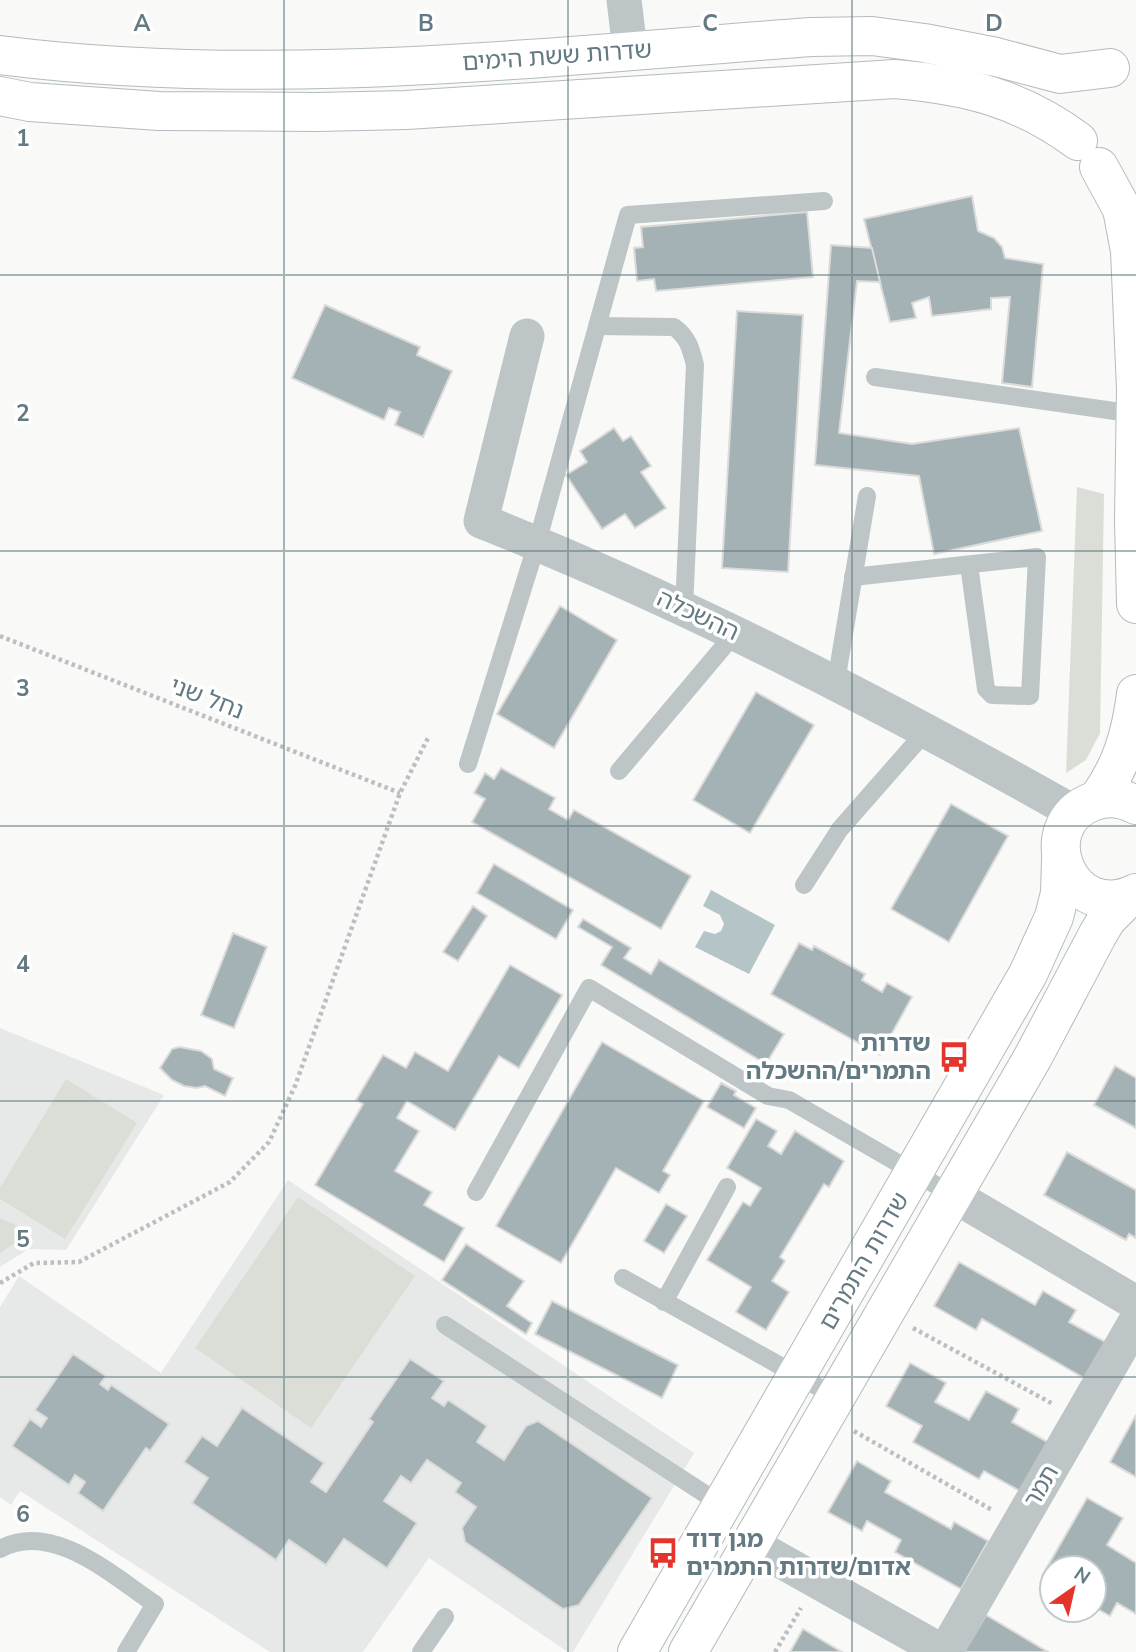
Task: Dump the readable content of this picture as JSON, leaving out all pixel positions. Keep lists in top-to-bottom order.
{
  "streets": {
    "street": [
      "שדרות ששת הימים",
      "ההשכלה",
      "שדרות התמרים",
      "תמר"
    ],
    "path": ["נחל שני"]
  },
  "crossings": [
    ["ההשכלה", "שדרות התמרים"],
    ["שדרות התמרים", "תמר"]
  ],
  "places": {
    "bus stop": ["שדרות התמרים/ההשכלה", "מגן דוד אדום/שדרות התמרים"]
  },
  "north": "top right",
  "grid": {
    "columns": [
      "A",
      "B",
      "C",
      "D"
    ],
    "rows": [
      "1",
      "2",
      "3",
      "4",
      "5",
      "6"
    ]
  }
}
